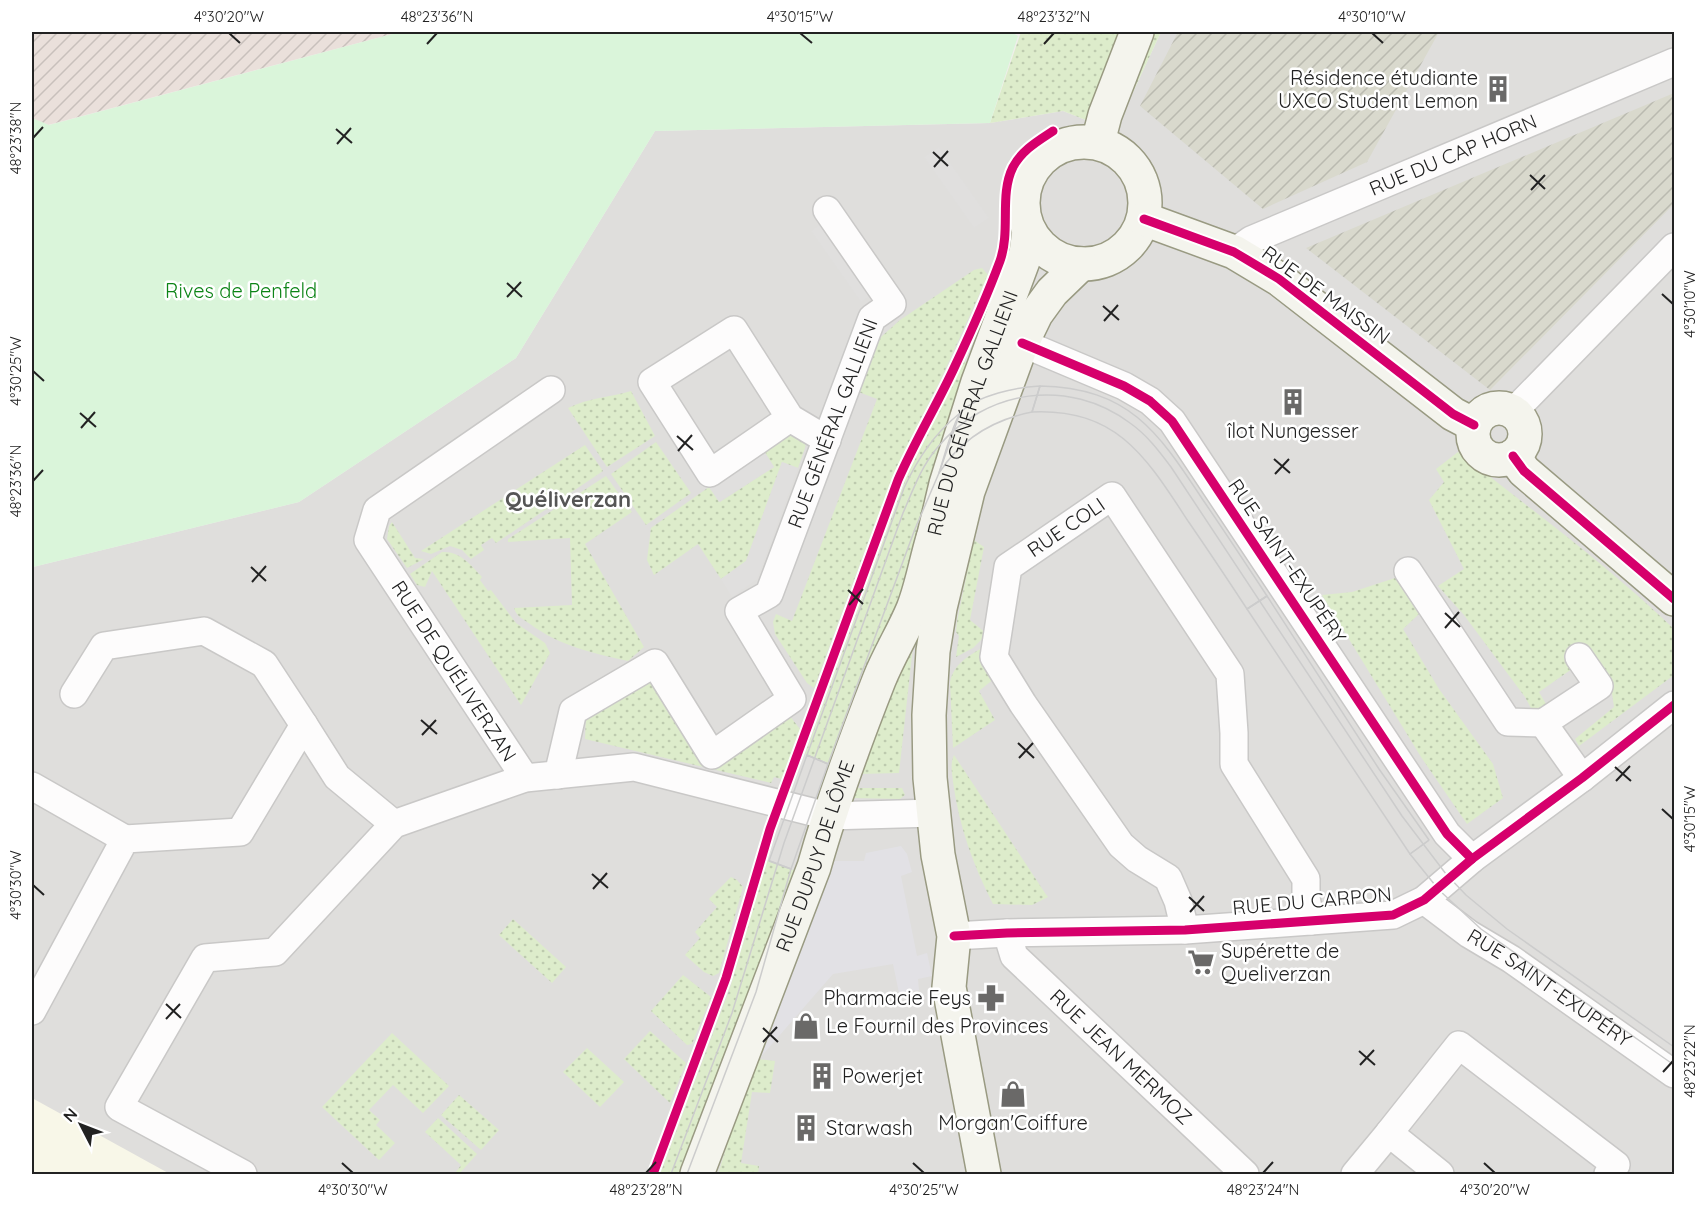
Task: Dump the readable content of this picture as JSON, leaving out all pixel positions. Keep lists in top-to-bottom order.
{
  "streets": {
    "main road": ["RUE DE MAISSIN", "RUE DU GÉNÉRAL GALLIENI", "RUE DUPUY DE LÔME"],
    "street": [
      "RUE DU CAP HORN",
      "RUE GÉNÉRAL GALLIENI",
      "RUE COLI",
      "RUE SAINT-EXUPÉRY",
      "RUE DE QUÉLIVERZAN",
      "RUE DU CARPON",
      "RUE JEAN MERMOZ"
    ]
  },
  "crossings": [
    ["RUE DU CAP HORN", "RUE DE MAISSIN"],
    ["RUE DE MAISSIN", "RUE DU GÉNÉRAL GALLIENI"],
    ["RUE DU GÉNÉRAL GALLIENI", "RUE SAINT-EXUPÉRY"],
    ["RUE DU GÉNÉRAL GALLIENI", "RUE DE QUÉLIVERZAN"],
    ["RUE DU GÉNÉRAL GALLIENI", "RUE DUPUY DE LÔME"],
    ["RUE DU GÉNÉRAL GALLIENI", "RUE DU CARPON"],
    ["RUE GÉNÉRAL GALLIENI", "RUE DE QUÉLIVERZAN"],
    ["RUE COLI", "RUE DU CARPON"],
    ["RUE SAINT-EXUPÉRY", "RUE DU CARPON"],
    ["RUE DE QUÉLIVERZAN", "RUE DUPUY DE LÔME"],
    ["RUE DU CARPON", "RUE JEAN MERMOZ"]
  ],
  "districts": ["Quéliverzan"],
  "parks": ["Rives de Penfeld"],
  "places": {
    "building": [
      "Résidence étudiante UXCO Student Lemon",
      "îlot Nungesser",
      "Powerjet",
      "Starwash"
    ],
    "supermarket": ["Supérette de Queliverzan"],
    "pharmacy": ["Pharmacie Feys"],
    "shop": ["Le Fournil des Provinces", "Morgan'Coiffure"]
  },
  "north": "top left",
  "coordinates": [
    "4°30'20\"W",
    "48°23'36\"N",
    "4°30'15\"W",
    "48°23'32\"N",
    "4°30'10\"W",
    "48°23'38\"N",
    "4°30'25\"W",
    "4°30'30\"W",
    "48°23'22\"N",
    "48°23'28\"N",
    "48°23'24\"N"
  ]
}
